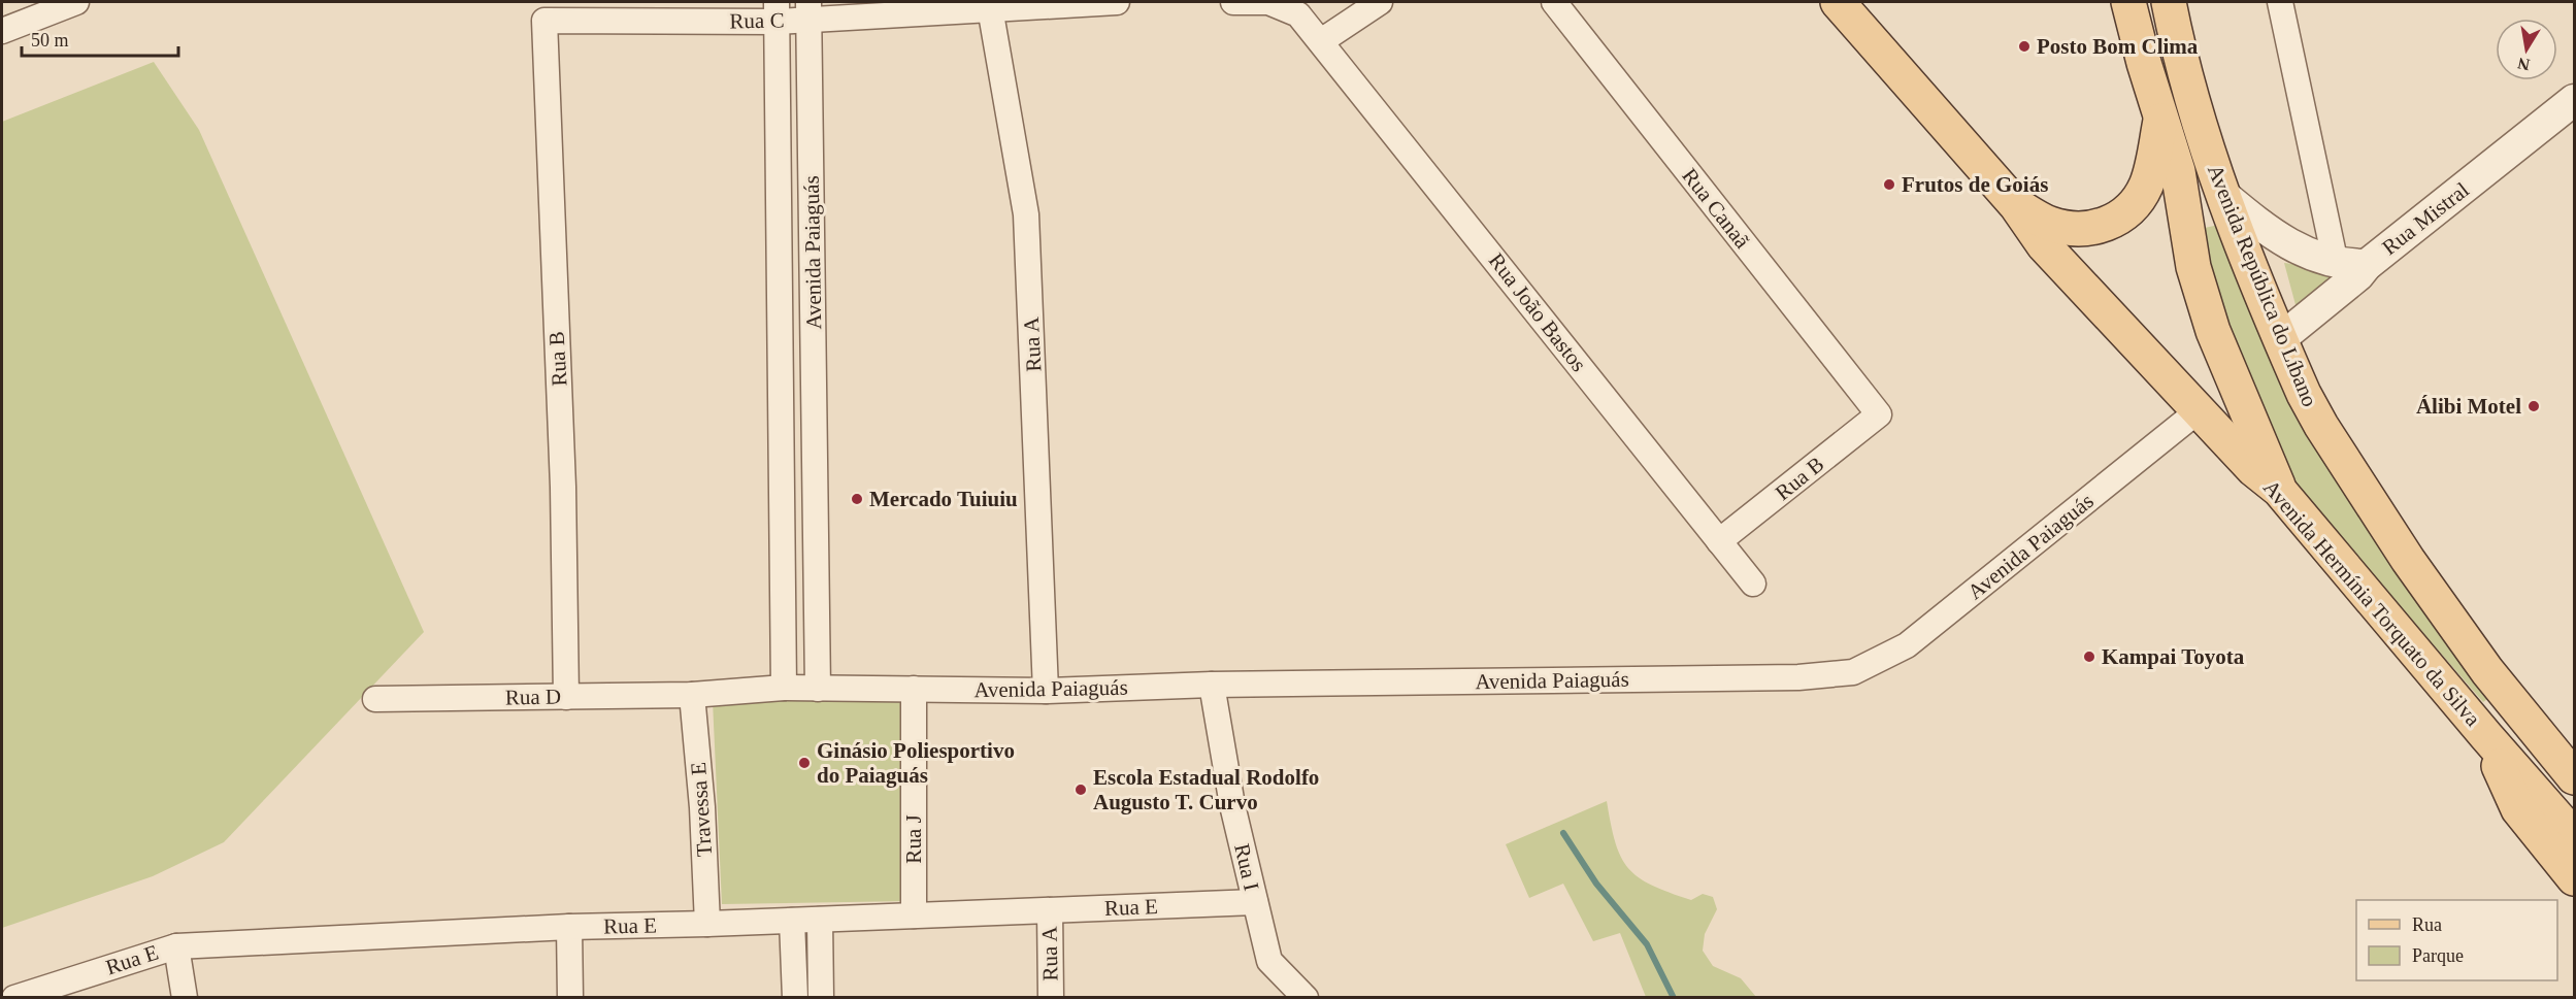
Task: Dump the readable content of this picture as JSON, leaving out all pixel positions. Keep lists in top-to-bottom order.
{
  "streets": {
    "main road": ["Avenida República do Líbano", "Avenida Hermínia Torquato da Silva"],
    "street": [
      "Rua C",
      "Rua Canaã",
      "Rua Mistral",
      "Avenida Paiaguás",
      "Rua João Bastos",
      "Rua A",
      "Rua B",
      "Rua D",
      "Travessa E",
      "Rua J",
      "Rua I",
      "Rua E"
    ]
  },
  "crossings": [
    ["Rua C", "Avenida Paiaguás"],
    ["Rua C", "Rua A"],
    ["Rua C", "Rua B"],
    ["Rua Canaã", "Rua B"],
    ["Rua Mistral", "Avenida República do Líbano"],
    ["Avenida Paiaguás", "Rua A"],
    ["Avenida Paiaguás", "Avenida Hermínia Torquato da Silva"],
    ["Avenida Paiaguás", "Rua D"],
    ["Avenida Paiaguás", "Travessa E"],
    ["Avenida Paiaguás", "Rua J"],
    ["Avenida Paiaguás", "Rua I"],
    ["Rua João Bastos", "Rua B"],
    ["Rua A", "Rua E"],
    ["Rua B", "Rua D"],
    ["Rua D", "Travessa E"],
    ["Travessa E", "Rua E"],
    ["Rua J", "Rua E"],
    ["Rua I", "Rua E"]
  ],
  "places": [
    "Posto Bom Clima",
    "Frutos de Goiás",
    "Álibi Motel",
    "Mercado Tuiuiu",
    "Kampai Toyota",
    "Ginásio Poliesportivo do Paiaguás",
    "Escola Estadual Rodolfo Augusto T. Curvo"
  ],
  "legend": ["Rua", "Parque"],
  "scale_bar": "50 m",
  "north": "bottom"
}
